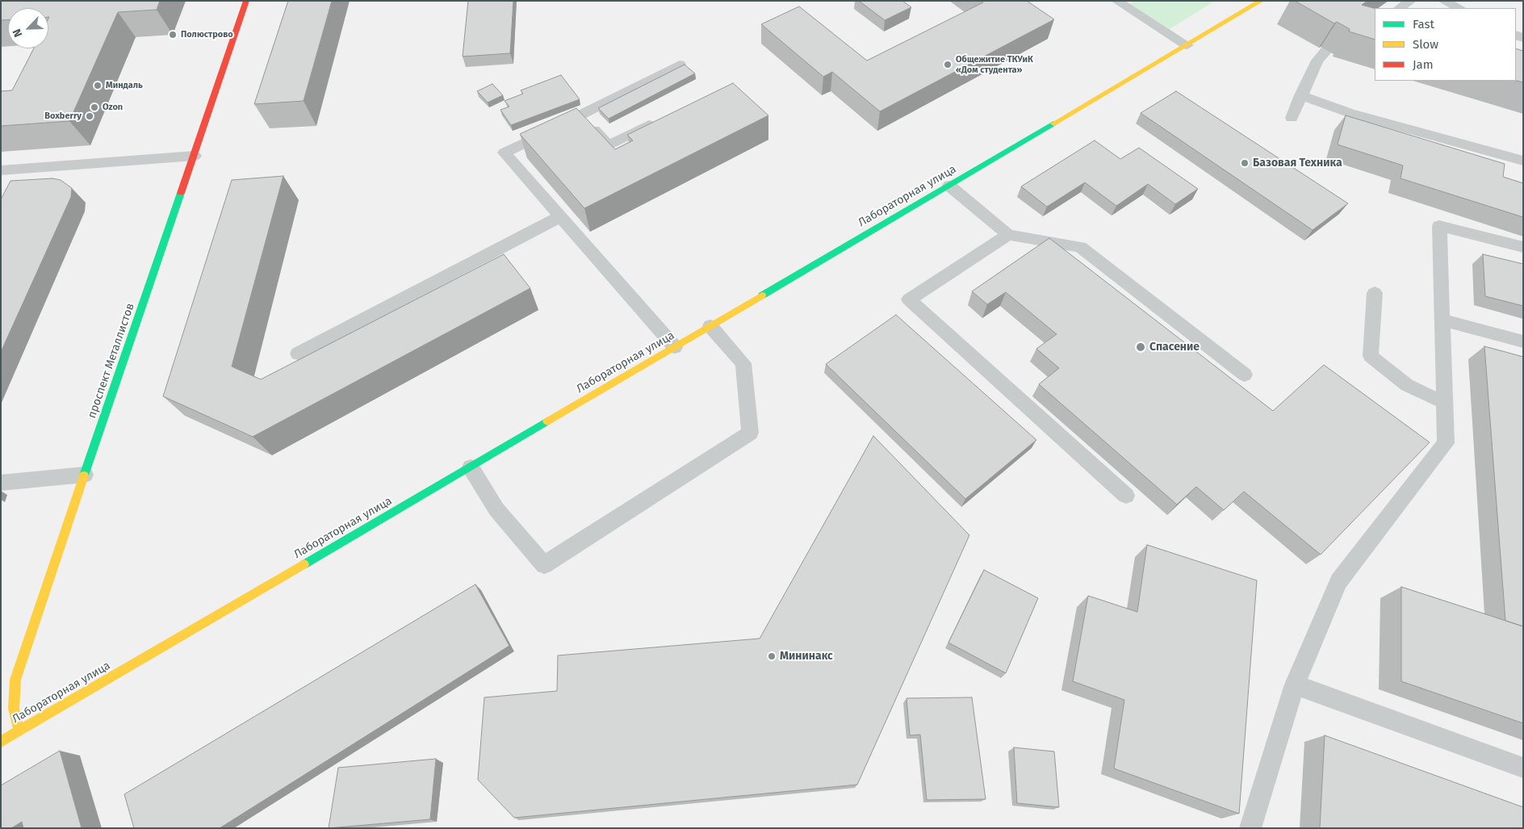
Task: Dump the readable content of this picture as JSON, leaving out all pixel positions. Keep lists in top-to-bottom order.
{
  "streets": {
    "street": ["Лабораторная улица", "проспект Металлистов"]
  },
  "crossings": [
    ["Лабораторная улица", "проспект Металлистов"]
  ],
  "places": [
    "Полюстрово",
    "Общежитие ТКУиК «Дом студента»",
    "Миндаль",
    "Ozon",
    "Boxberry",
    "Базовая Техника",
    "Спасение",
    "Мининакс"
  ],
  "legend": ["Fast", "Slow", "Jam"],
  "north": "bottom left"
}
